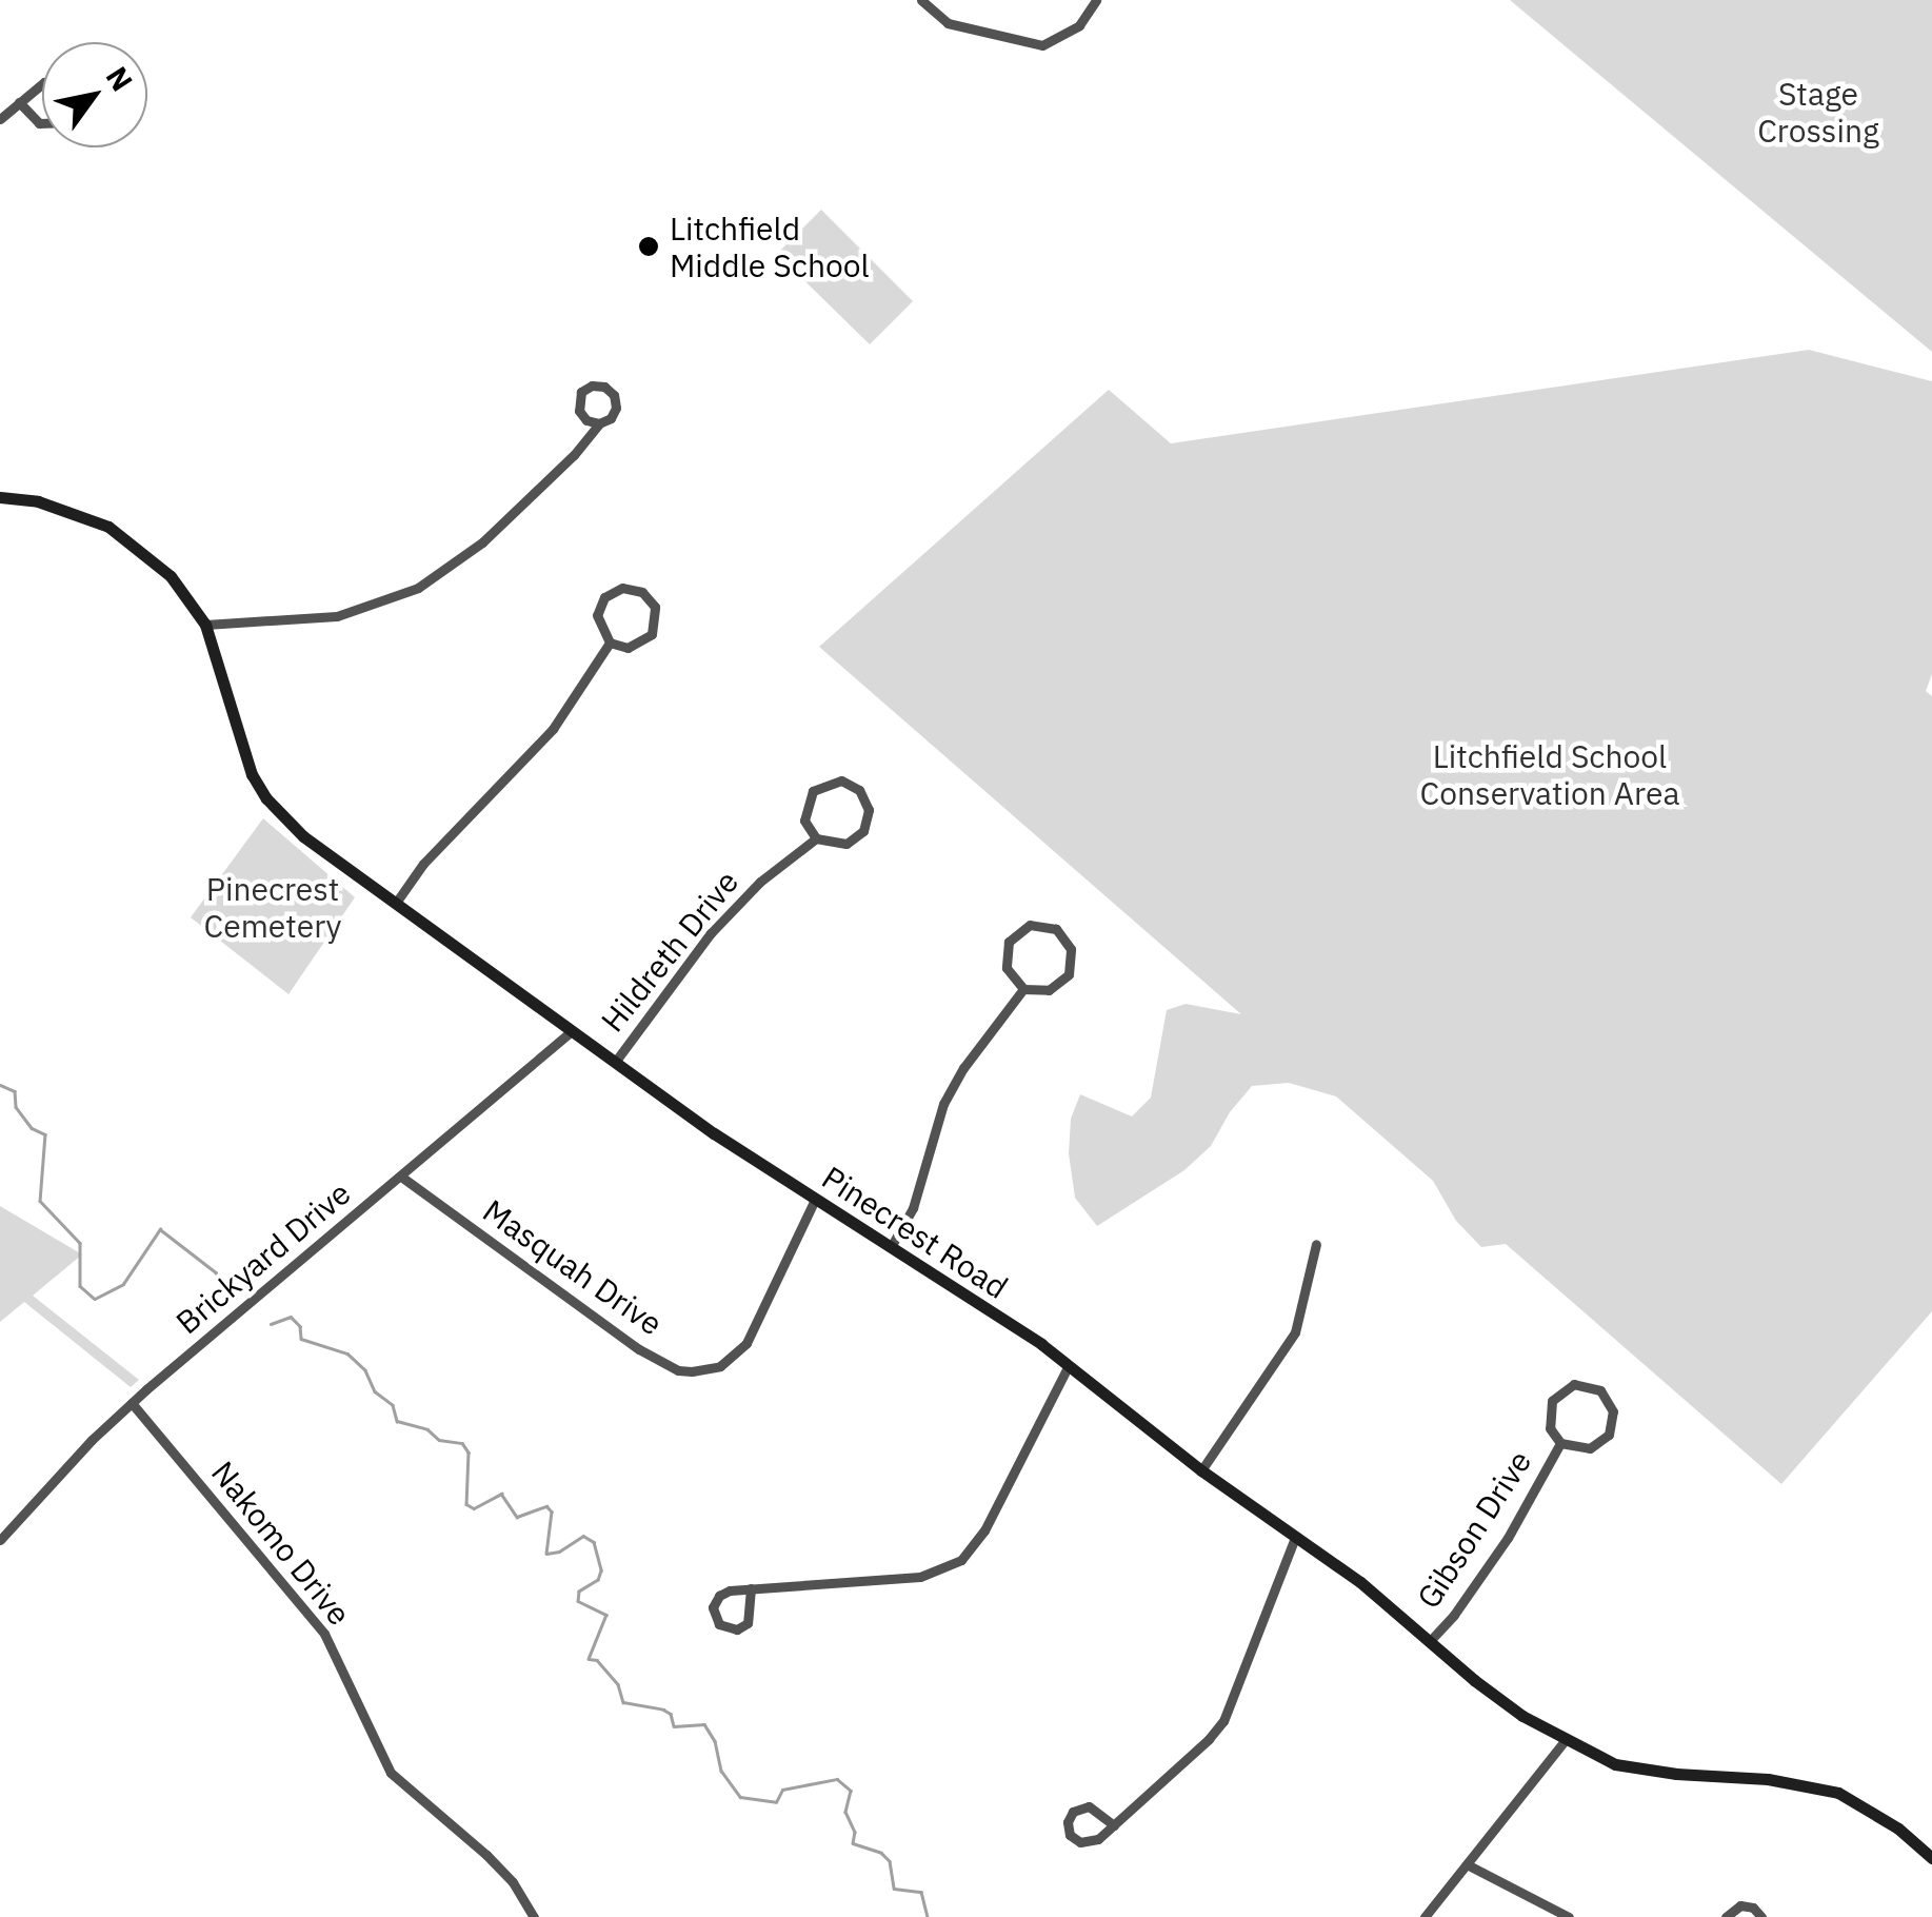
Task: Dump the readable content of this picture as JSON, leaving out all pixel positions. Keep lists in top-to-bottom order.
{
  "streets": {
    "street": [
      "Hildreth Drive",
      "Pinecrest Road",
      "Brickyard Drive",
      "Masquah Drive",
      "Gibson Drive",
      "Nakomo Drive"
    ]
  },
  "crossings": [
    ["Hildreth Drive", "Pinecrest Road"],
    ["Pinecrest Road", "Brickyard Drive"],
    ["Pinecrest Road", "Masquah Drive"],
    ["Pinecrest Road", "Gibson Drive"],
    ["Brickyard Drive", "Masquah Drive"],
    ["Brickyard Drive", "Nakomo Drive"]
  ],
  "parks": ["Stage Crossing", "Litchfield School Conservation Area", "Pinecrest Cemetery"],
  "places": ["Litchfield Middle School"],
  "north": "top right"
}
